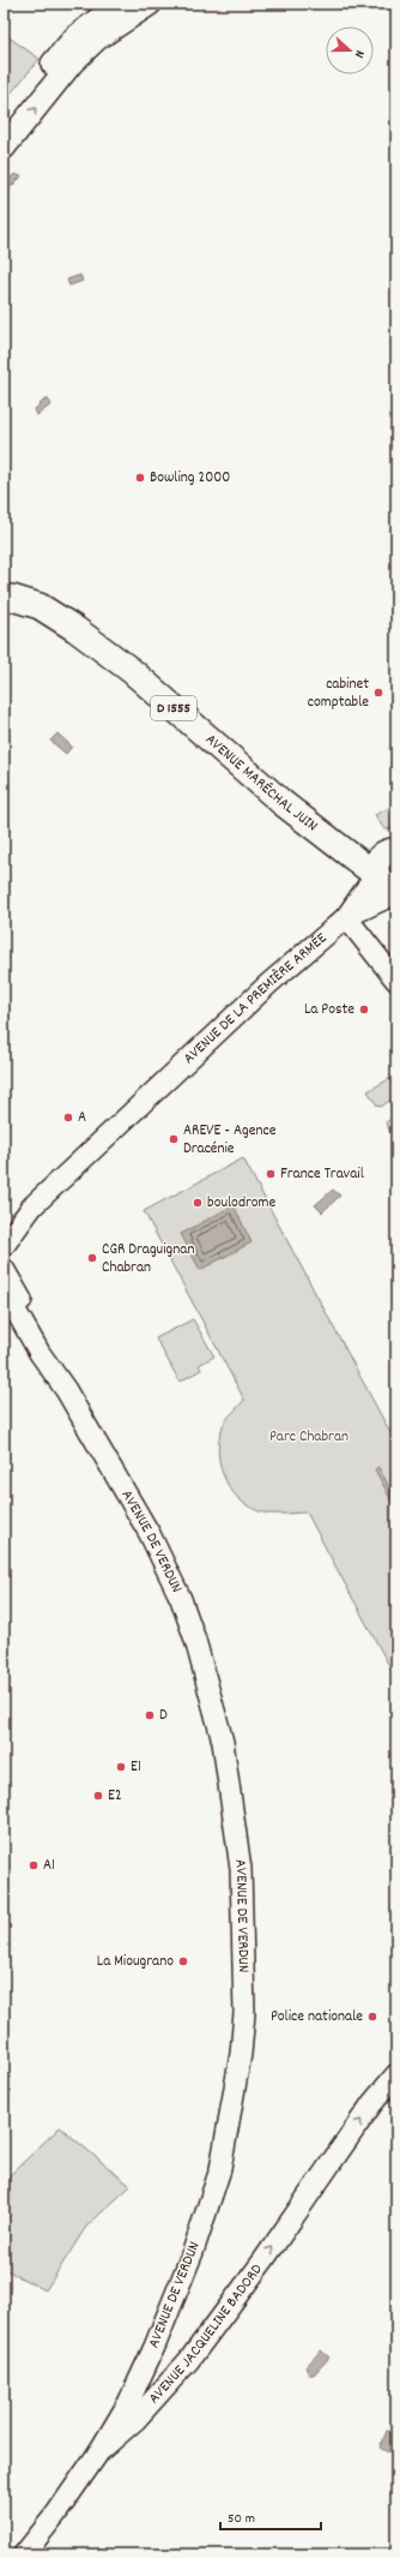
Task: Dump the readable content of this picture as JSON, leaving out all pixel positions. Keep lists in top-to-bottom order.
{
  "streets": {
    "main road": ["D 1555", "AVENUE MARÉCHAL JUIN"],
    "street": ["AVENUE DE LA PREMIÈRE ARMÉE", "AVENUE DE VERDUN", "AVENUE JACQUELINE BADORD"]
  },
  "crossings": [
    ["AVENUE MARÉCHAL JUIN", "AVENUE DE LA PREMIÈRE ARMÉE"],
    ["AVENUE DE VERDUN", "AVENUE JACQUELINE BADORD"]
  ],
  "one_way": ["AVENUE JACQUELINE BADORD"],
  "parks": ["Parc Chabran"],
  "places": [
    "Bowling 2000",
    "cabinet comptable",
    "La Poste",
    "A",
    "AREVE - Agence Dracénie",
    "France Travail",
    "boulodrome",
    "CGR Draguignan Chabran",
    "D",
    "E1",
    "E2",
    "A1",
    "La Miougrano",
    "Police nationale"
  ],
  "scale_bar": "50 m",
  "north": "right"
}
